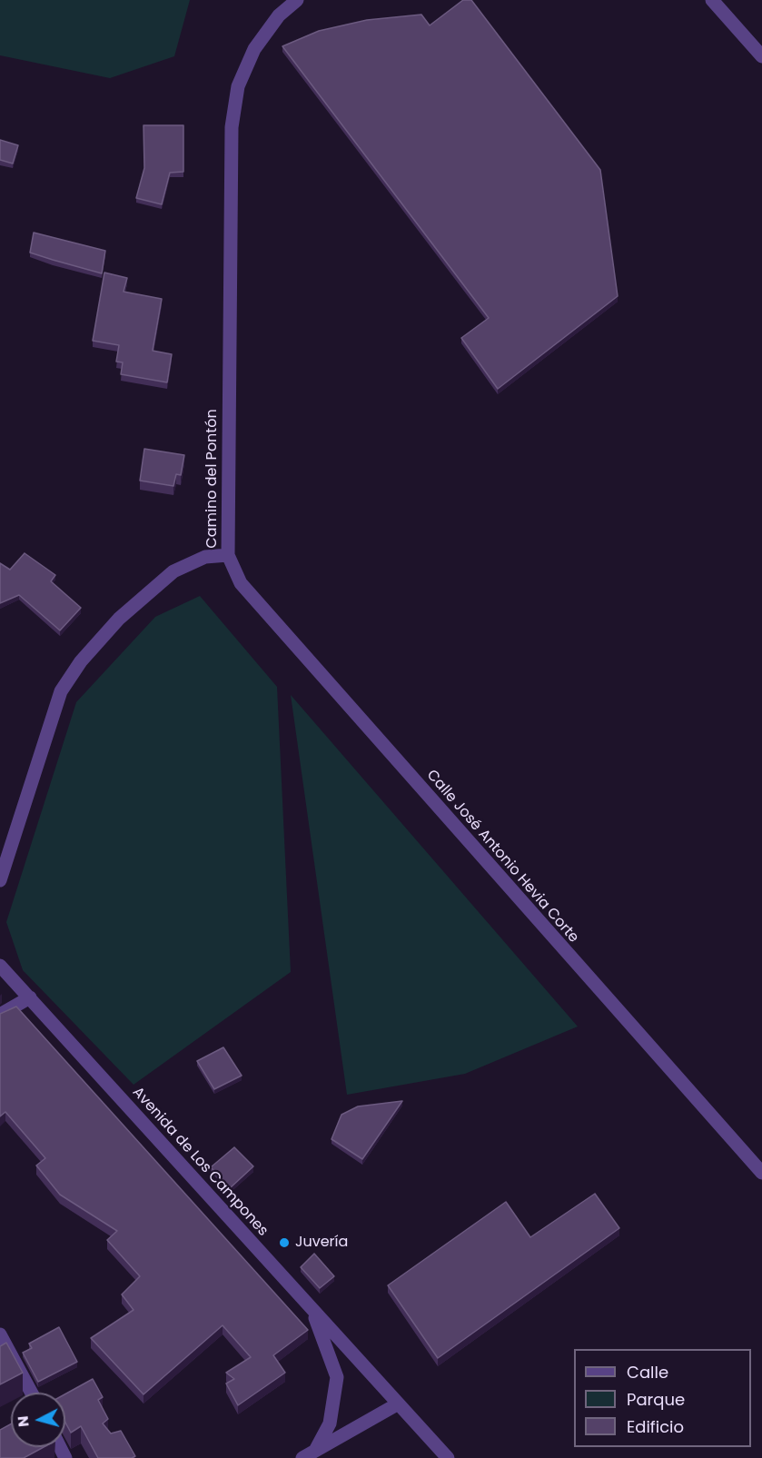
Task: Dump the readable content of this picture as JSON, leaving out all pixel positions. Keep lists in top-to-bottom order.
{
  "streets": {
    "street": ["Camino del Pontón", "Calle José Antonio Hevia Corte", "Avenida de Los Campones"]
  },
  "crossings": [
    ["Camino del Pontón", "Calle José Antonio Hevia Corte"]
  ],
  "places": ["Juvería"],
  "legend": ["Calle", "Parque", "Edificio"],
  "north": "left"
}
